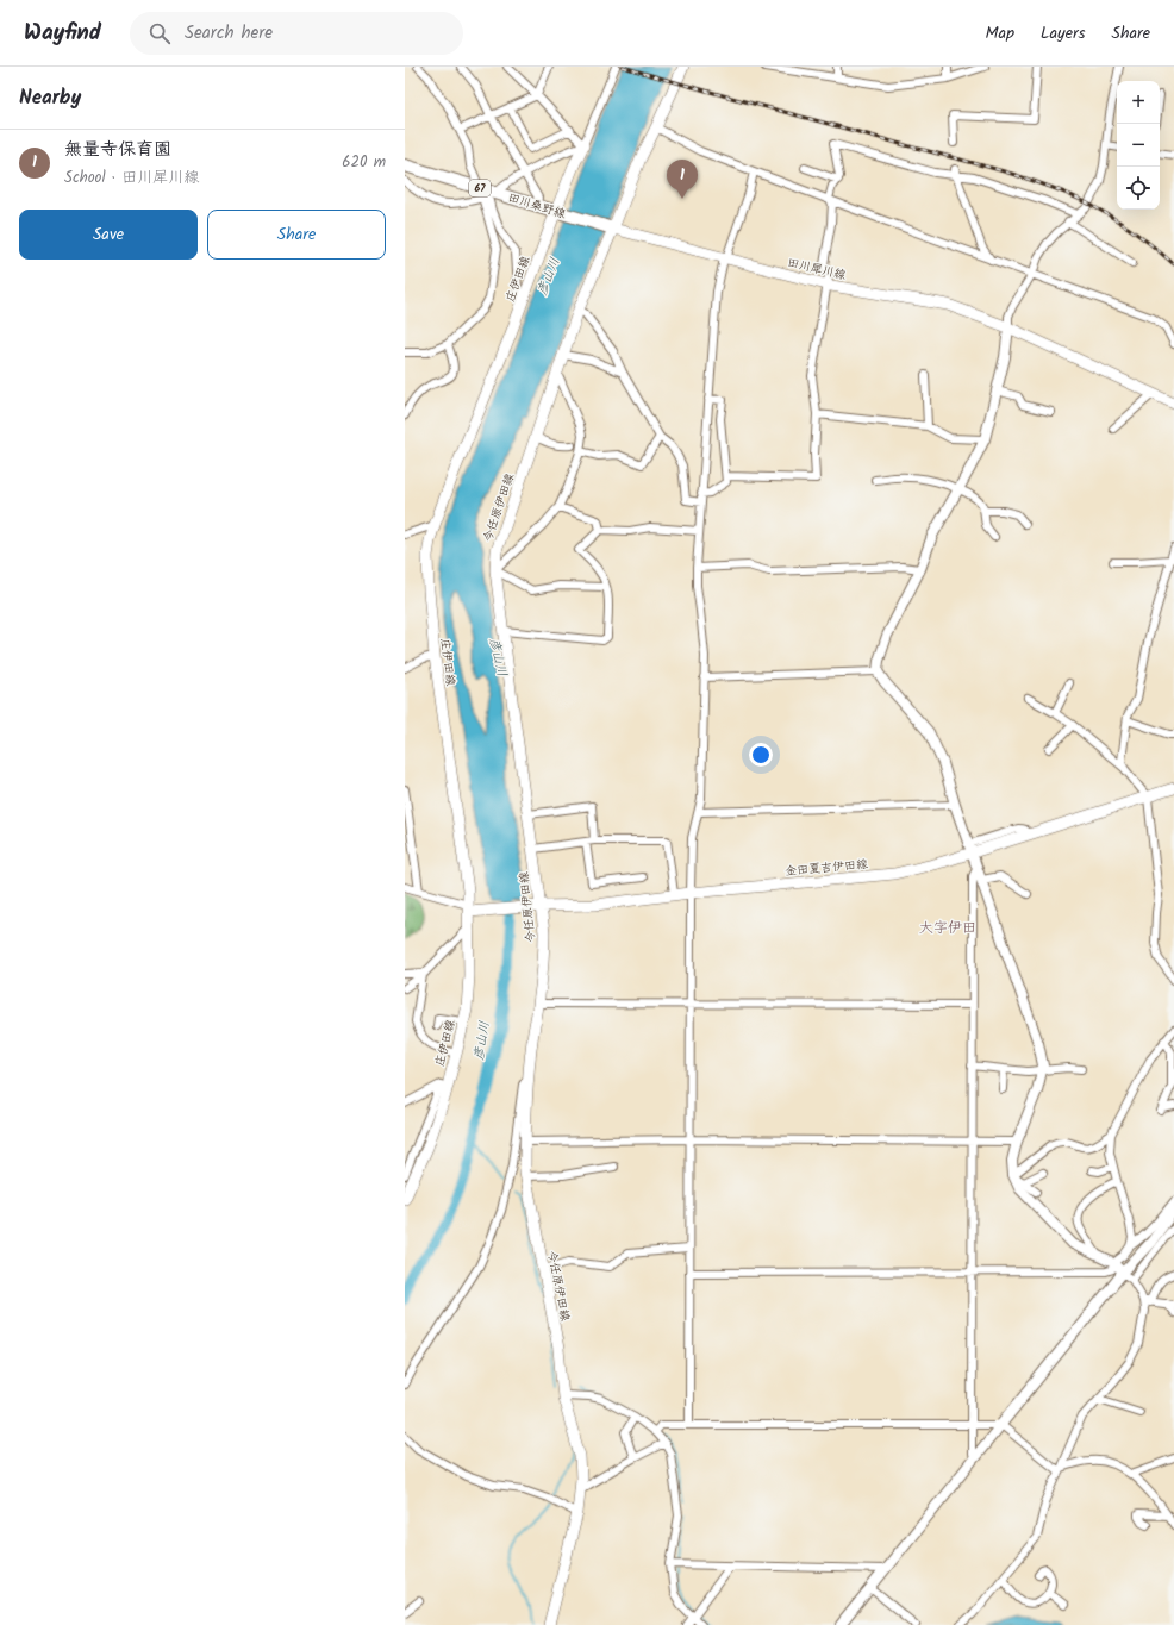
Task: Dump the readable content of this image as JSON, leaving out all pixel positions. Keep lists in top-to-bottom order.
{
  "streets": {
    "main road": [
      "67",
      "田川桑野線",
      "田川犀川線",
      "庄伊田線",
      "今任原伊田線",
      "金田夏吉伊田線"
    ]
  },
  "crossings": [
    ["田川桑野線", "田川犀川線"],
    ["田川桑野線", "庄伊田線"],
    ["田川桑野線", "今任原伊田線"],
    ["田川犀川線", "今任原伊田線"],
    ["庄伊田線", "金田夏吉伊田線"],
    ["今任原伊田線", "金田夏吉伊田線"]
  ],
  "districts": ["大字伊田"],
  "water": ["彦山川"],
  "page": {
    "header": "Wayfind",
    "search": "Search here",
    "nav": ["Map", "Layers", "Share"],
    "heading": "Nearby",
    "map_buttons": ["+", "−"],
    "list": [
      {
        "mark": "1",
        "name": "無量寺保育園",
        "note": "School · 田川犀川線",
        "value": "620 m"
      }
    ],
    "pins": "1",
    "buttons": ["Save", "Share"]
  }
}
